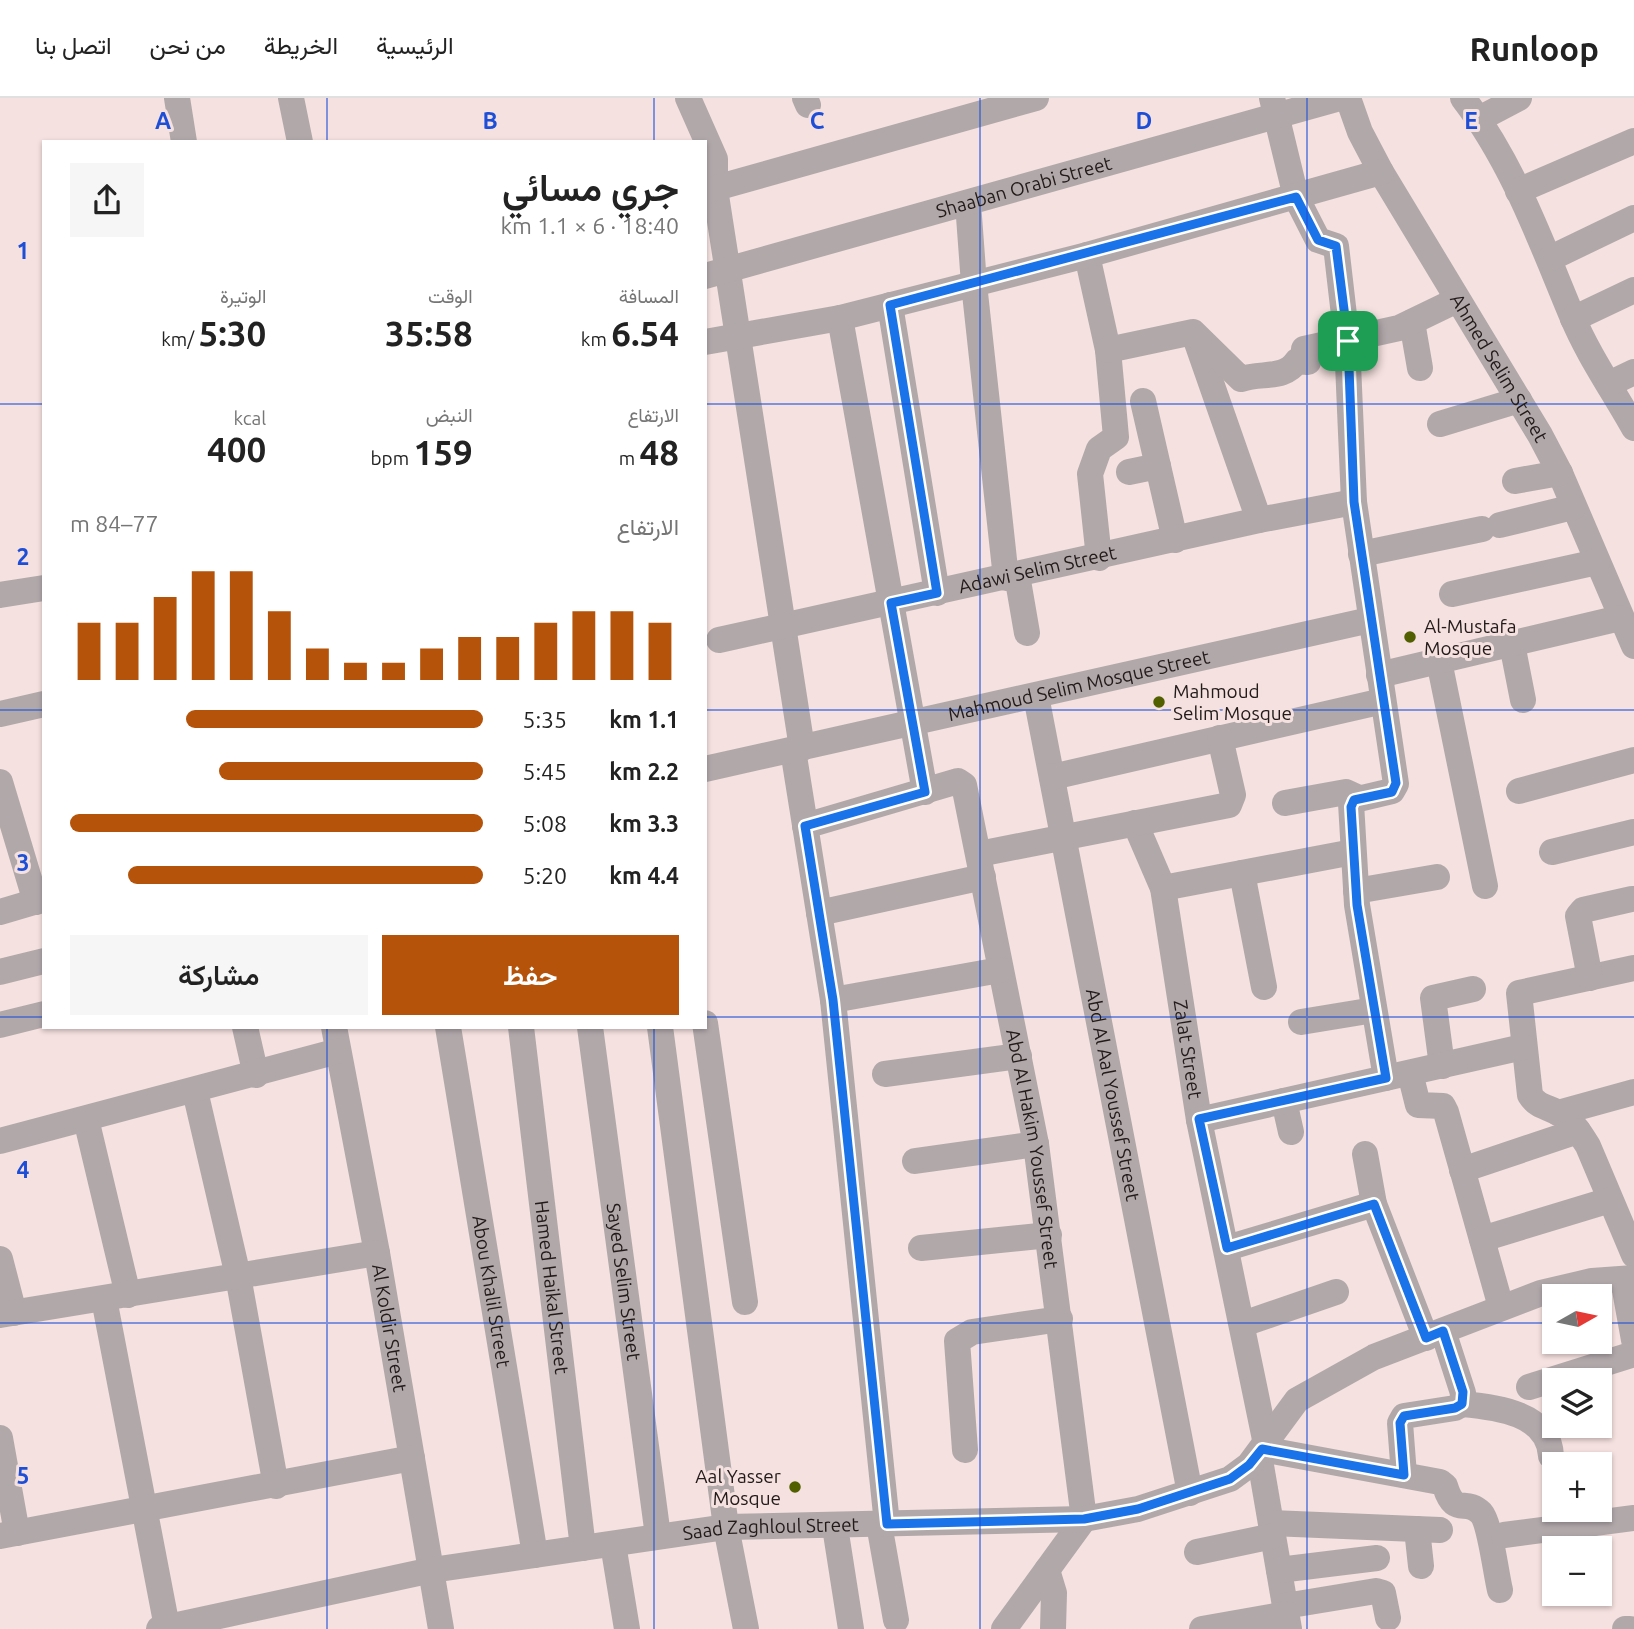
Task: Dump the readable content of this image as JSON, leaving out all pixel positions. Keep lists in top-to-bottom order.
{
  "streets": {
    "street": [
      "Shaaban Orabi Street",
      "Ahmed Selim Street",
      "Adawi Selim Street",
      "Mahmoud Selim Mosque Street",
      "Zalat Street",
      "Abd Al Aal Youssef Street",
      "Abd Al Hakim Youssef Street",
      "Sayed Selim Street",
      "Hamed Haikal Street",
      "Abou Khalil Street",
      "Al Koldir Street",
      "Saad Zaghloul Street"
    ]
  },
  "crossings": [
    ["Mahmoud Selim Mosque Street", "Abd Al Aal Youssef Street"],
    ["Zalat Street", "Saad Zaghloul Street"],
    ["Abd Al Aal Youssef Street", "Saad Zaghloul Street"],
    ["Abd Al Hakim Youssef Street", "Saad Zaghloul Street"],
    ["Sayed Selim Street", "Saad Zaghloul Street"],
    ["Hamed Haikal Street", "Saad Zaghloul Street"],
    ["Abou Khalil Street", "Saad Zaghloul Street"],
    ["Al Koldir Street", "Saad Zaghloul Street"]
  ],
  "places": ["Al-Mustafa Mosque", "Mahmoud Selim Mosque", "Aal Yasser Mosque"],
  "north": "right",
  "page": {
    "header": "Runloop",
    "nav": [
      "الرئيسية",
      "الخريطة",
      "من نحن",
      "اتصل بنا"
    ],
    "heading": ["جري مسائي", "18:40 · 6 × 1.1 km"],
    "stats": [
      ["المسافة", "6.54 km"],
      ["الوقت", "35:58"],
      ["الوتيرة", "5:30 /km"],
      ["الارتفاع", "48 m"],
      ["النبض", "159 bpm"],
      ["kcal", "400"]
    ],
    "chart": ["الارتفاع", "77–84 m"],
    "list": [
      {
        "name": "1.1 km",
        "note": "5:35"
      },
      {
        "name": "2.2 km",
        "note": "5:45"
      },
      {
        "name": "3.3 km",
        "note": "5:08"
      },
      {
        "name": "4.4 km",
        "note": "5:20"
      }
    ],
    "buttons": ["حفظ", "مشاركة"],
    "map_buttons": ["+", "−"]
  },
  "grid": {
    "columns": [
      "A",
      "B",
      "C",
      "D",
      "E"
    ],
    "rows": [
      "1",
      "2",
      "3",
      "4",
      "5"
    ]
  }
}
